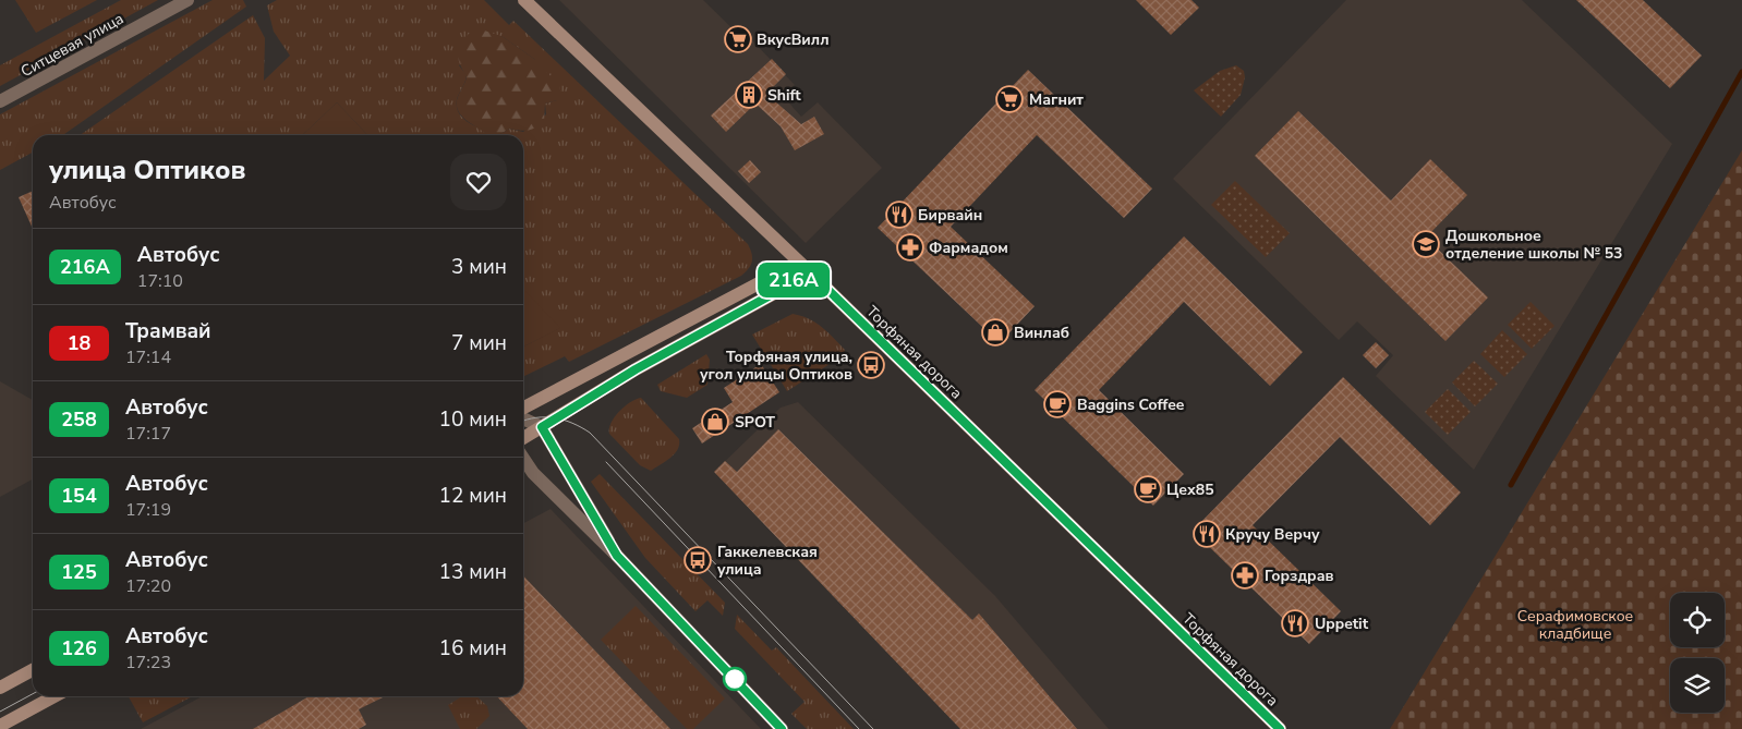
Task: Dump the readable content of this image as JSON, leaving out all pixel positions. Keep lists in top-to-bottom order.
{
  "streets": {
    "main road": ["Торфяная дорога"],
    "street": ["Ситцевая улица"]
  },
  "parks": ["Серафимовское кладбище"],
  "places": {
    "supermarket": ["ВкусВилл", "Магнит"],
    "building": ["Shift"],
    "restaurant": ["Бирвайн", "Кручу Верчу", "Uppetit"],
    "school or university": ["Дошкольное отделение школы № 53"],
    "pharmacy": ["Фармадом", "Горздрав"],
    "shop": ["Винлаб", "SPOT"],
    "bus stop": ["Торфяная улица, угол улицы Оптиков", "Гаккелевская улица"],
    "cafe": ["Baggins Coffee", "Цех85"]
  },
  "lines": ["bus line 216А"],
  "page": {
    "on_map": "216А",
    "heading": ["улица Оптиков", "Автобус"],
    "list": [
      {
        "mark": "216А",
        "name": "Автобус",
        "note": "17:10",
        "value": "3 мин"
      },
      {
        "mark": "18",
        "name": "Трамвай",
        "note": "17:14",
        "value": "7 мин"
      },
      {
        "mark": "258",
        "name": "Автобус",
        "note": "17:17",
        "value": "10 мин"
      },
      {
        "mark": "154",
        "name": "Автобус",
        "note": "17:19",
        "value": "12 мин"
      },
      {
        "mark": "125",
        "name": "Автобус",
        "note": "17:20",
        "value": "13 мин"
      },
      {
        "mark": "126",
        "name": "Автобус",
        "note": "17:23",
        "value": "16 мин"
      }
    ]
  }
}
